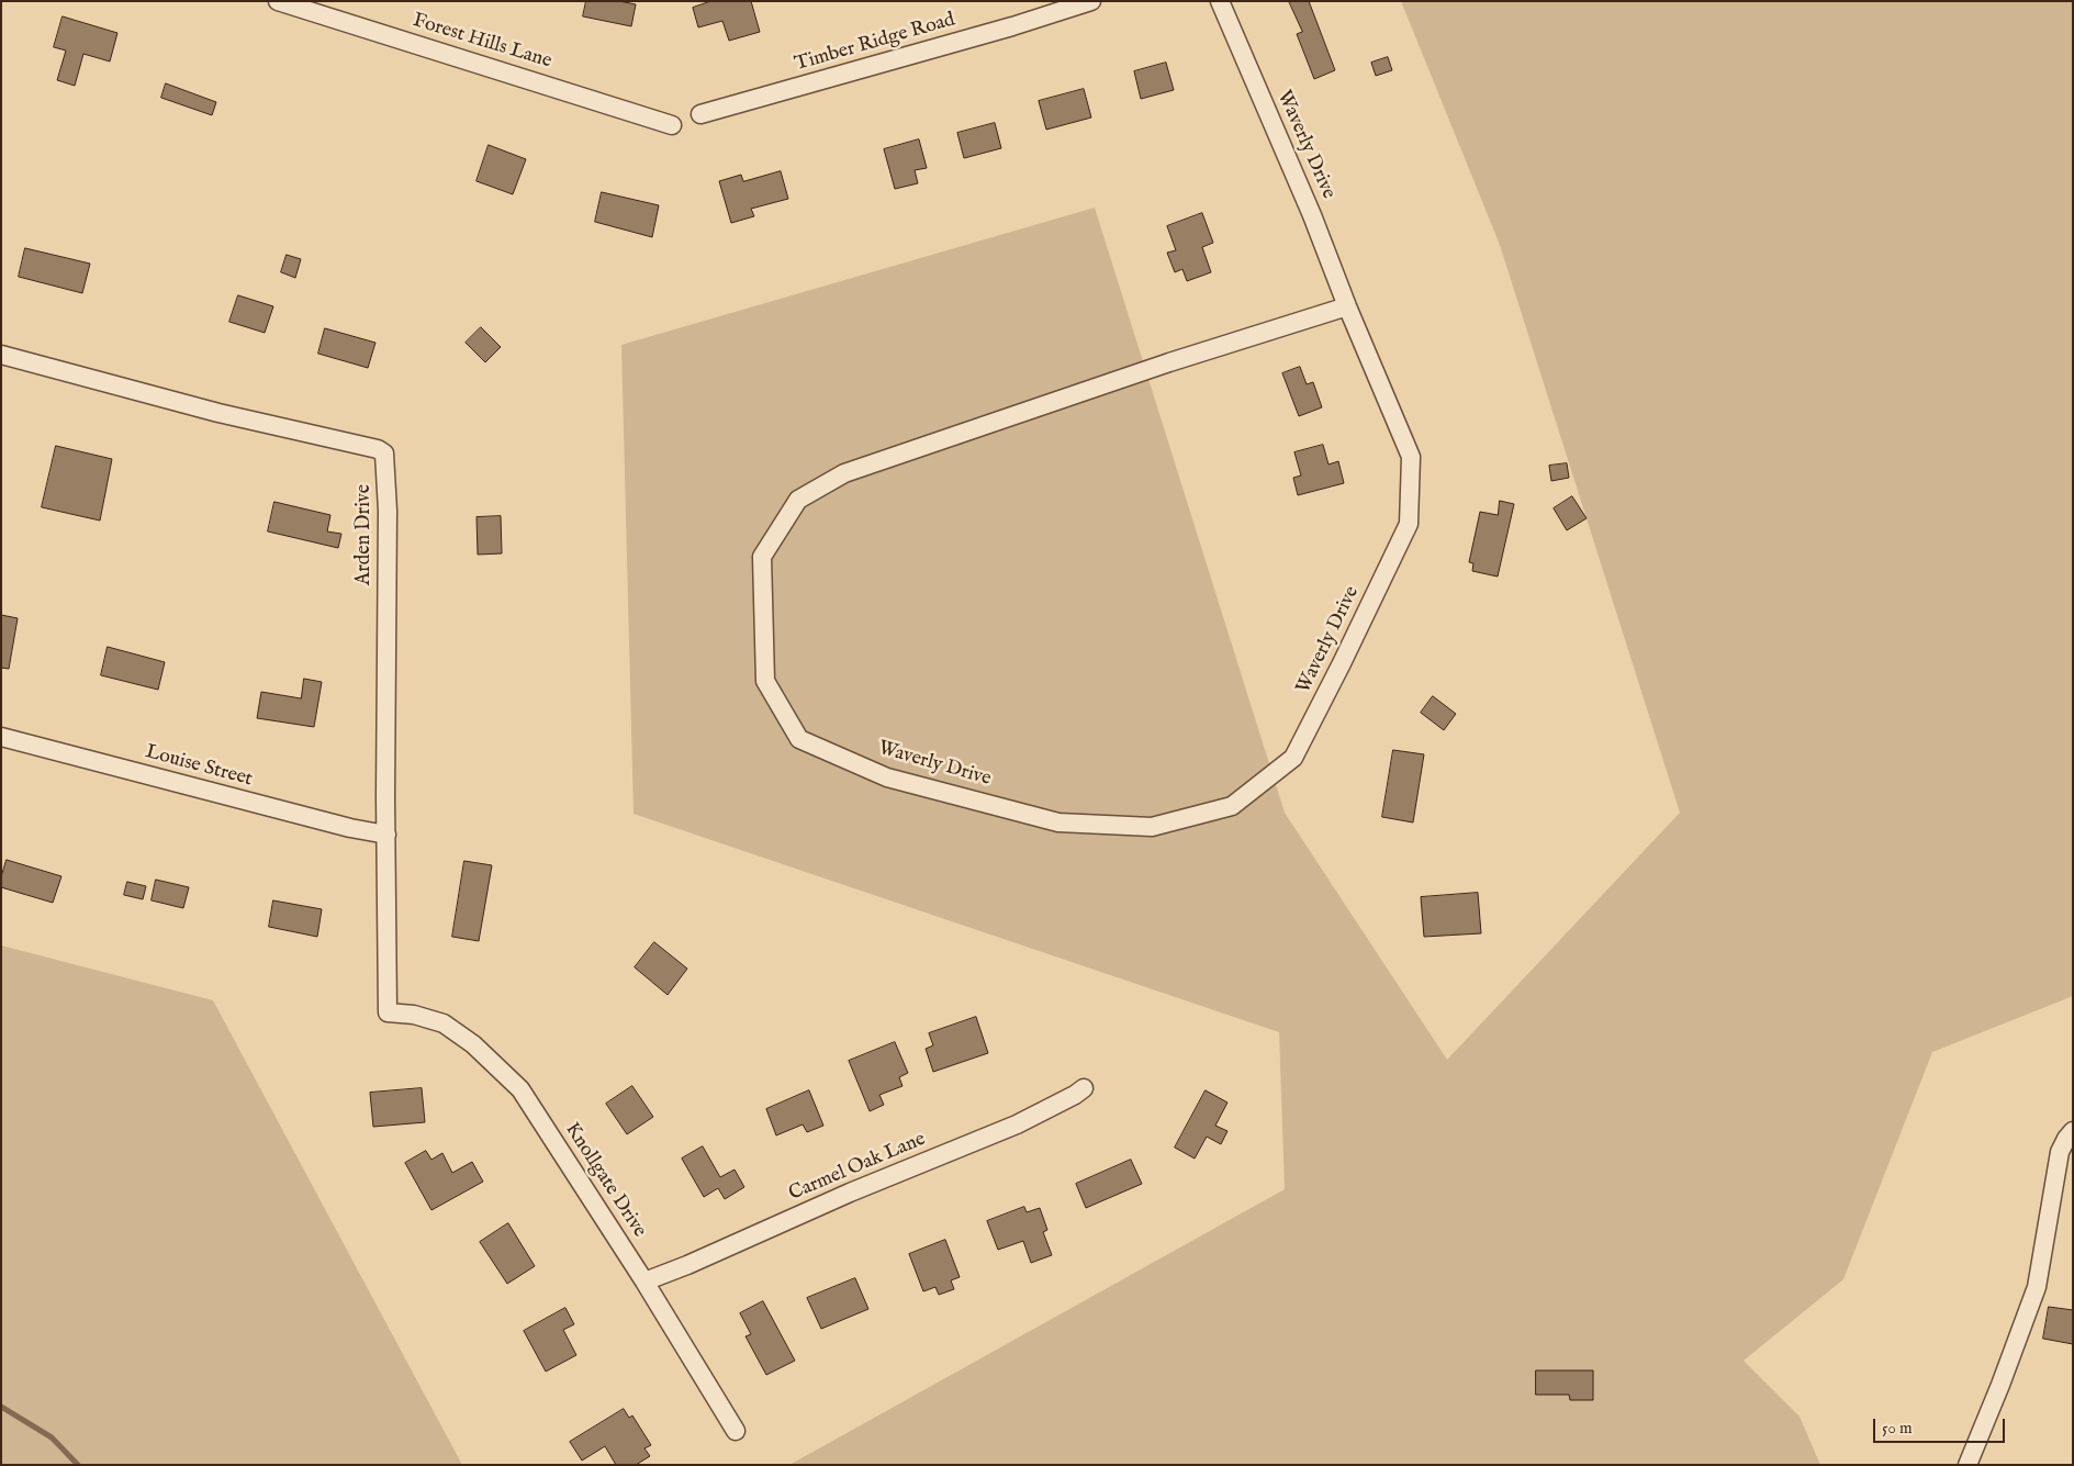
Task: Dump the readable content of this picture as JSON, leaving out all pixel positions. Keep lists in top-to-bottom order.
{
  "streets": {
    "street": [
      "Forest Hills Lane",
      "Timber Ridge Road",
      "Waverly Drive",
      "Arden Drive",
      "Louise Street",
      "Carmel Oak Lane",
      "Knollgate Drive"
    ]
  },
  "crossings": [
    ["Arden Drive", "Louise Street"],
    ["Arden Drive", "Knollgate Drive"],
    ["Carmel Oak Lane", "Knollgate Drive"]
  ],
  "scale_bar": "50 m"
}
